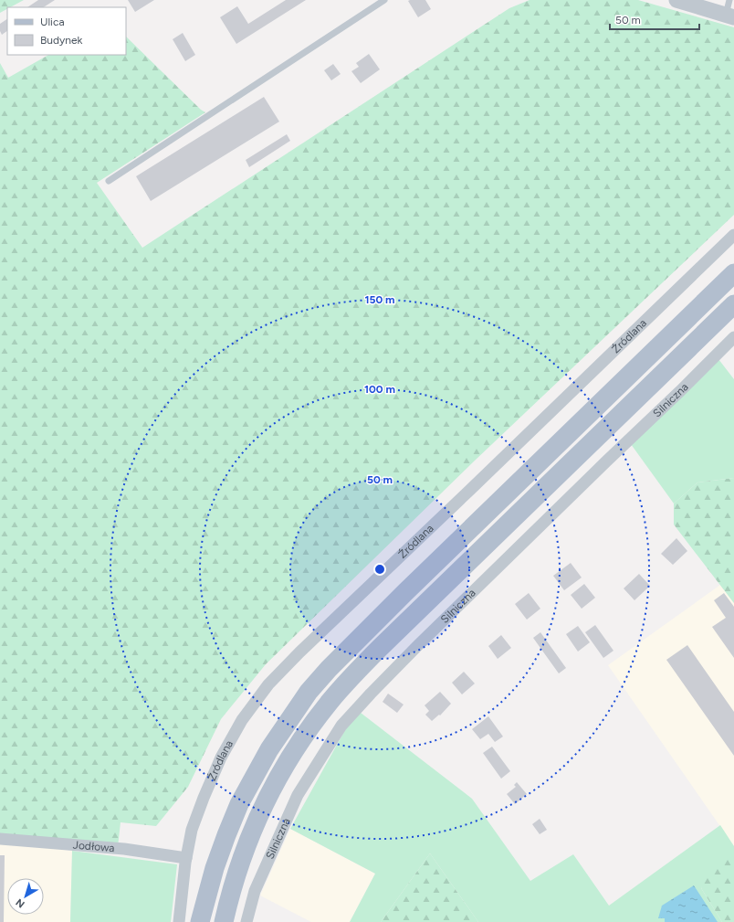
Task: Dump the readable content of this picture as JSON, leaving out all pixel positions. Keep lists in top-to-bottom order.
{
  "streets": {
    "street": ["Źródlana", "Silniczna", "Jodłowa"]
  },
  "crossings": [
    ["Źródlana", "Jodłowa"]
  ],
  "legend": ["Ulica", "Budynek"],
  "scale_bar": "50 m",
  "north": "bottom left",
  "rings": ["150 m", "100 m", "50 m"]
}
